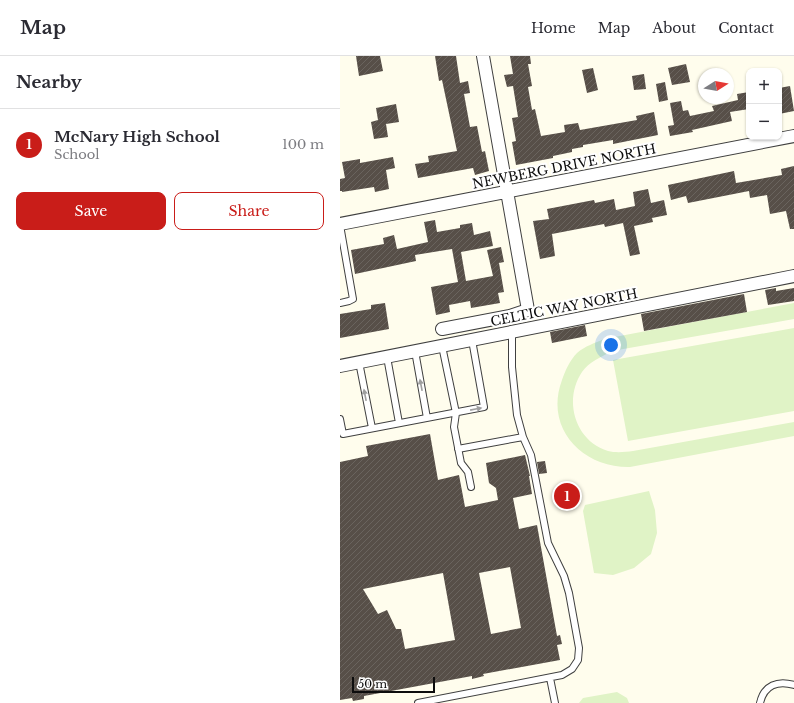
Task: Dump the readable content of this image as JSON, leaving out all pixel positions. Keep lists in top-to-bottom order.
{
  "streets": {
    "street": ["NEWBERG DRIVE NORTH", "CELTIC WAY NORTH"]
  },
  "scale_bar": "50 m",
  "north": "right",
  "page": {
    "header": "Map",
    "nav": [
      "Home",
      "Map",
      "About",
      "Contact"
    ],
    "heading": "Nearby",
    "map_buttons": ["+", "−"],
    "list": [
      {
        "mark": "1",
        "name": "McNary High School",
        "note": "School",
        "value": "100 m"
      }
    ],
    "buttons": ["Save", "Share"],
    "pins": "1",
    "scale": "50 m"
  }
}
